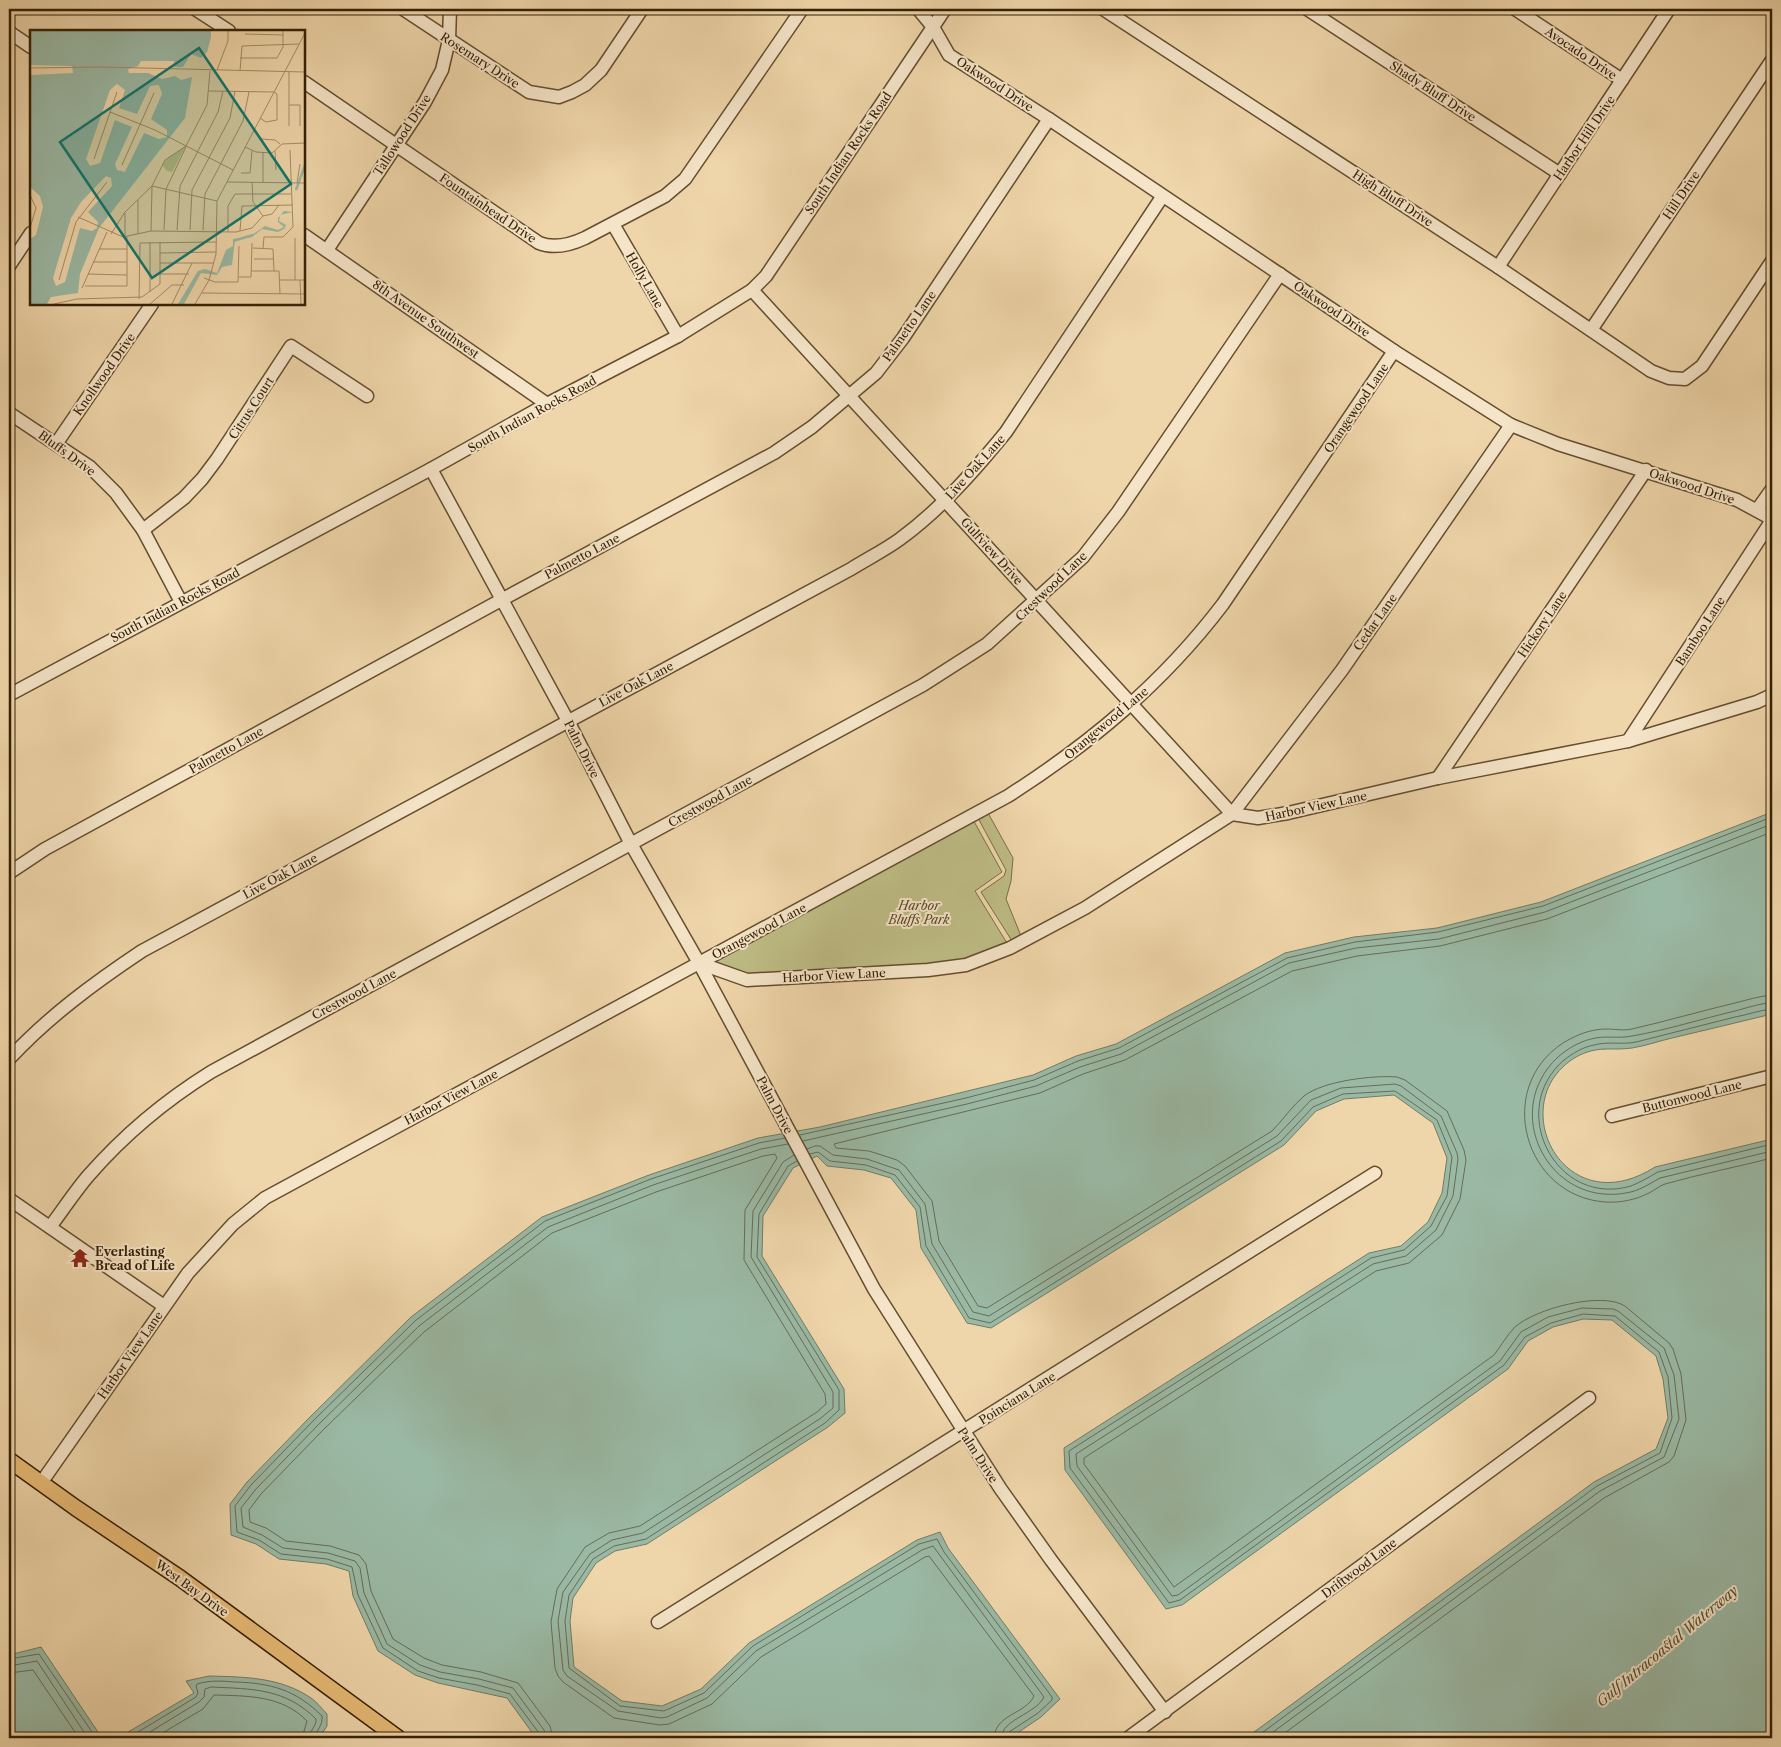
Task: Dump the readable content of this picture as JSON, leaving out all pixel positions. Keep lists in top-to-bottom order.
{
  "streets": {
    "main road": ["West Bay Drive"],
    "street": [
      "Avocado Drive",
      "Rosemary Drive",
      "Oakwood Drive",
      "Shady Bluff Drive",
      "Tallowood Drive",
      "Harbor Hill Drive",
      "South Indian Rocks Road",
      "Hill Drive",
      "High Bluff Drive",
      "Fountainhead Drive",
      "Holly Lane",
      "8th Avenue Southwest",
      "Palmetto Lane",
      "Knollwood Drive",
      "Citrus Court",
      "Orangewood Lane",
      "Bluffs Drive",
      "Live Oak Lane",
      "Gulfview Drive",
      "Crestwood Lane",
      "Cedar Lane",
      "Hickory Lane",
      "Bamboo Lane",
      "Palm Drive",
      "Harbor View Lane",
      "Buttonwood Lane",
      "Poinciana Lane",
      "Driftwood Lane"
    ]
  },
  "crossings": [
    ["Avocado Drive", "Harbor Hill Drive"],
    ["Rosemary Drive", "Tallowood Drive"],
    ["Oakwood Drive", "South Indian Rocks Road"],
    ["Oakwood Drive", "Palmetto Lane"],
    ["Oakwood Drive", "Orangewood Lane"],
    ["Oakwood Drive", "Live Oak Lane"],
    ["Oakwood Drive", "Crestwood Lane"],
    ["Oakwood Drive", "Cedar Lane"],
    ["Oakwood Drive", "Hickory Lane"],
    ["Oakwood Drive", "Bamboo Lane"],
    ["Shady Bluff Drive", "Harbor Hill Drive"],
    ["Tallowood Drive", "Fountainhead Drive"],
    ["Tallowood Drive", "8th Avenue Southwest"],
    ["Harbor Hill Drive", "High Bluff Drive"],
    ["South Indian Rocks Road", "Holly Lane"],
    ["South Indian Rocks Road", "8th Avenue Southwest"],
    ["South Indian Rocks Road", "Bluffs Drive"],
    ["South Indian Rocks Road", "Gulfview Drive"],
    ["South Indian Rocks Road", "Palm Drive"],
    ["Hill Drive", "High Bluff Drive"],
    ["Fountainhead Drive", "Holly Lane"],
    ["Palmetto Lane", "Gulfview Drive"],
    ["Palmetto Lane", "Palm Drive"],
    ["Knollwood Drive", "Bluffs Drive"],
    ["Citrus Court", "Bluffs Drive"],
    ["Orangewood Lane", "Gulfview Drive"],
    ["Orangewood Lane", "Palm Drive"],
    ["Orangewood Lane", "Harbor View Lane"],
    ["Live Oak Lane", "Gulfview Drive"],
    ["Live Oak Lane", "Palm Drive"],
    ["Gulfview Drive", "Crestwood Lane"],
    ["Gulfview Drive", "Cedar Lane"],
    ["Gulfview Drive", "Harbor View Lane"],
    ["Crestwood Lane", "Palm Drive"],
    ["Cedar Lane", "Harbor View Lane"],
    ["Hickory Lane", "Harbor View Lane"],
    ["Bamboo Lane", "Harbor View Lane"],
    ["Palm Drive", "Harbor View Lane"],
    ["Palm Drive", "Poinciana Lane"],
    ["Palm Drive", "Driftwood Lane"],
    ["Harbor View Lane", "West Bay Drive"]
  ],
  "water": ["Gulf Intracoastal Waterway"],
  "parks": ["Harbor Bluffs Park"],
  "places": {
    "temple": ["Everlasting Bread of Life"]
  }
}
